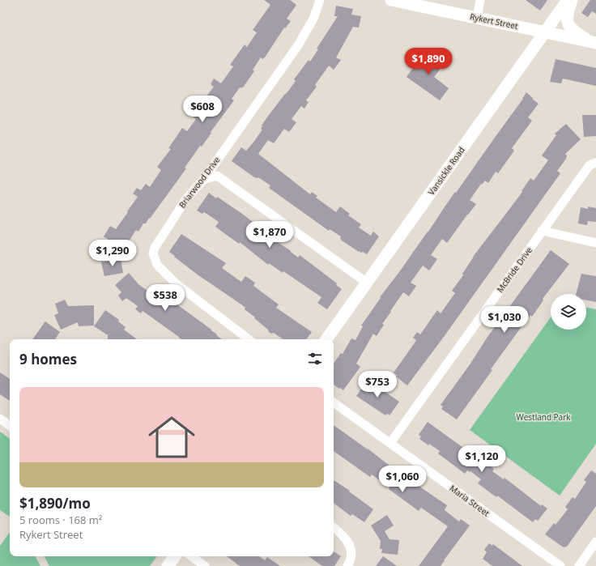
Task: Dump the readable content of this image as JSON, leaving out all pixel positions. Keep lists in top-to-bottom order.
{
  "streets": {
    "street": [
      "Rykert Street",
      "Vansickle Road",
      "Briarwood Drive",
      "McBride Drive",
      "Maria Street"
    ]
  },
  "crossings": [
    ["Rykert Street", "Vansickle Road"],
    ["McBride Drive", "Maria Street"]
  ],
  "parks": ["Westland Park"],
  "page": {
    "price": [
      "$1,890",
      "$608",
      "$1,870",
      "$1,290",
      "$538",
      "$1,030",
      "$753",
      "$1,120",
      "$1,060"
    ],
    "heading": "9 homes",
    "list": [
      {
        "name": "$1,890/mo",
        "note": "5 rooms · 168 m² · Rykert Street"
      }
    ]
  }
}
